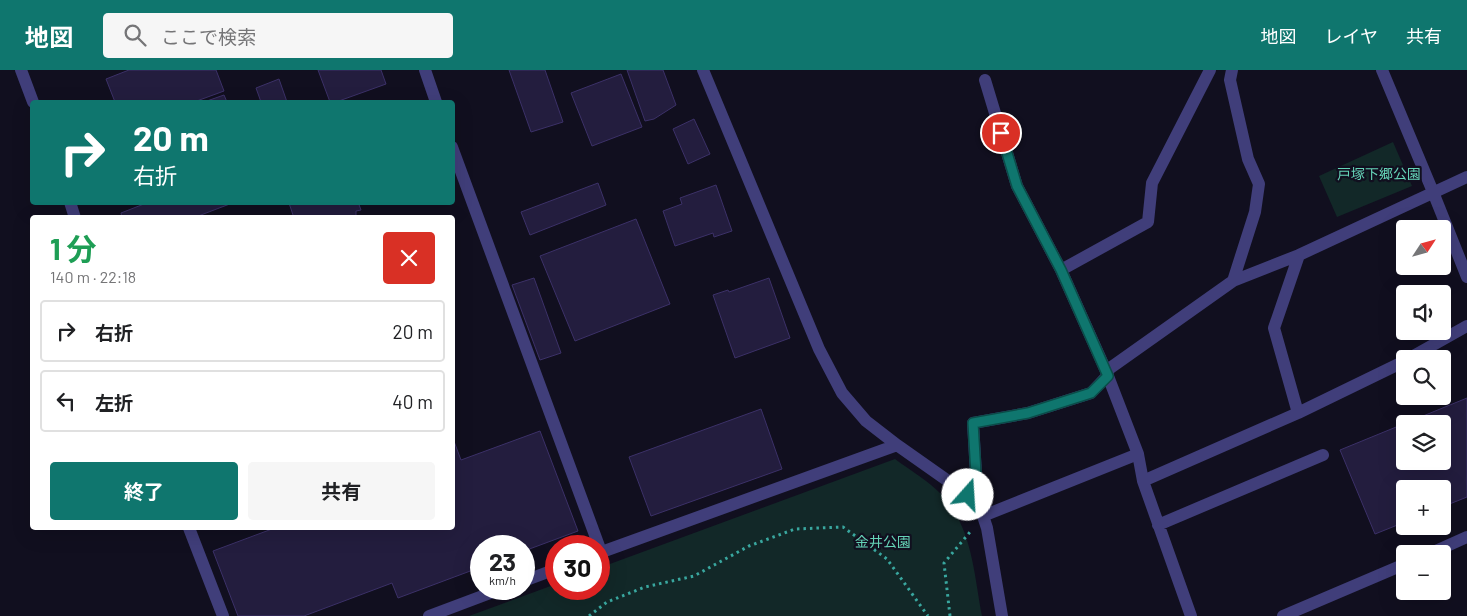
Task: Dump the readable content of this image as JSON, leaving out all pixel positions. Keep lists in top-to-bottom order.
{
  "parks": ["戸塚下郷公園", "金井公園"],
  "north": "top right",
  "page": {
    "header": "地図",
    "search": "ここで検索",
    "nav": ["地図", "レイヤ", "共有"],
    "turn": ["20 m", "右折"],
    "heading": ["1 分", "140 m · 22:18"],
    "map_buttons": ["+", "−"],
    "list": [
      {
        "name": "右折",
        "value": "20 m"
      },
      {
        "name": "左折",
        "value": "40 m"
      }
    ],
    "buttons": ["終了", "共有"],
    "speed": "23 km/h",
    "limit": "30"
  }
}
